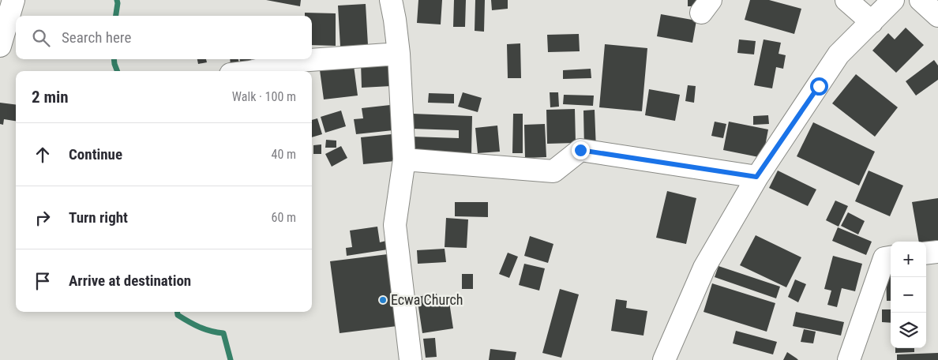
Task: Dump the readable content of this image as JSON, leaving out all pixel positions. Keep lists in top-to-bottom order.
{
  "places": ["Ecwa Church"],
  "page": {
    "search": "Search here",
    "heading": ["2 min", "Walk · 100 m"],
    "list": [
      ["Continue", "40 m"],
      ["Turn right", "60 m"],
      "Arrive at destination"
    ],
    "map_buttons": ["+", "−"]
  }
}
